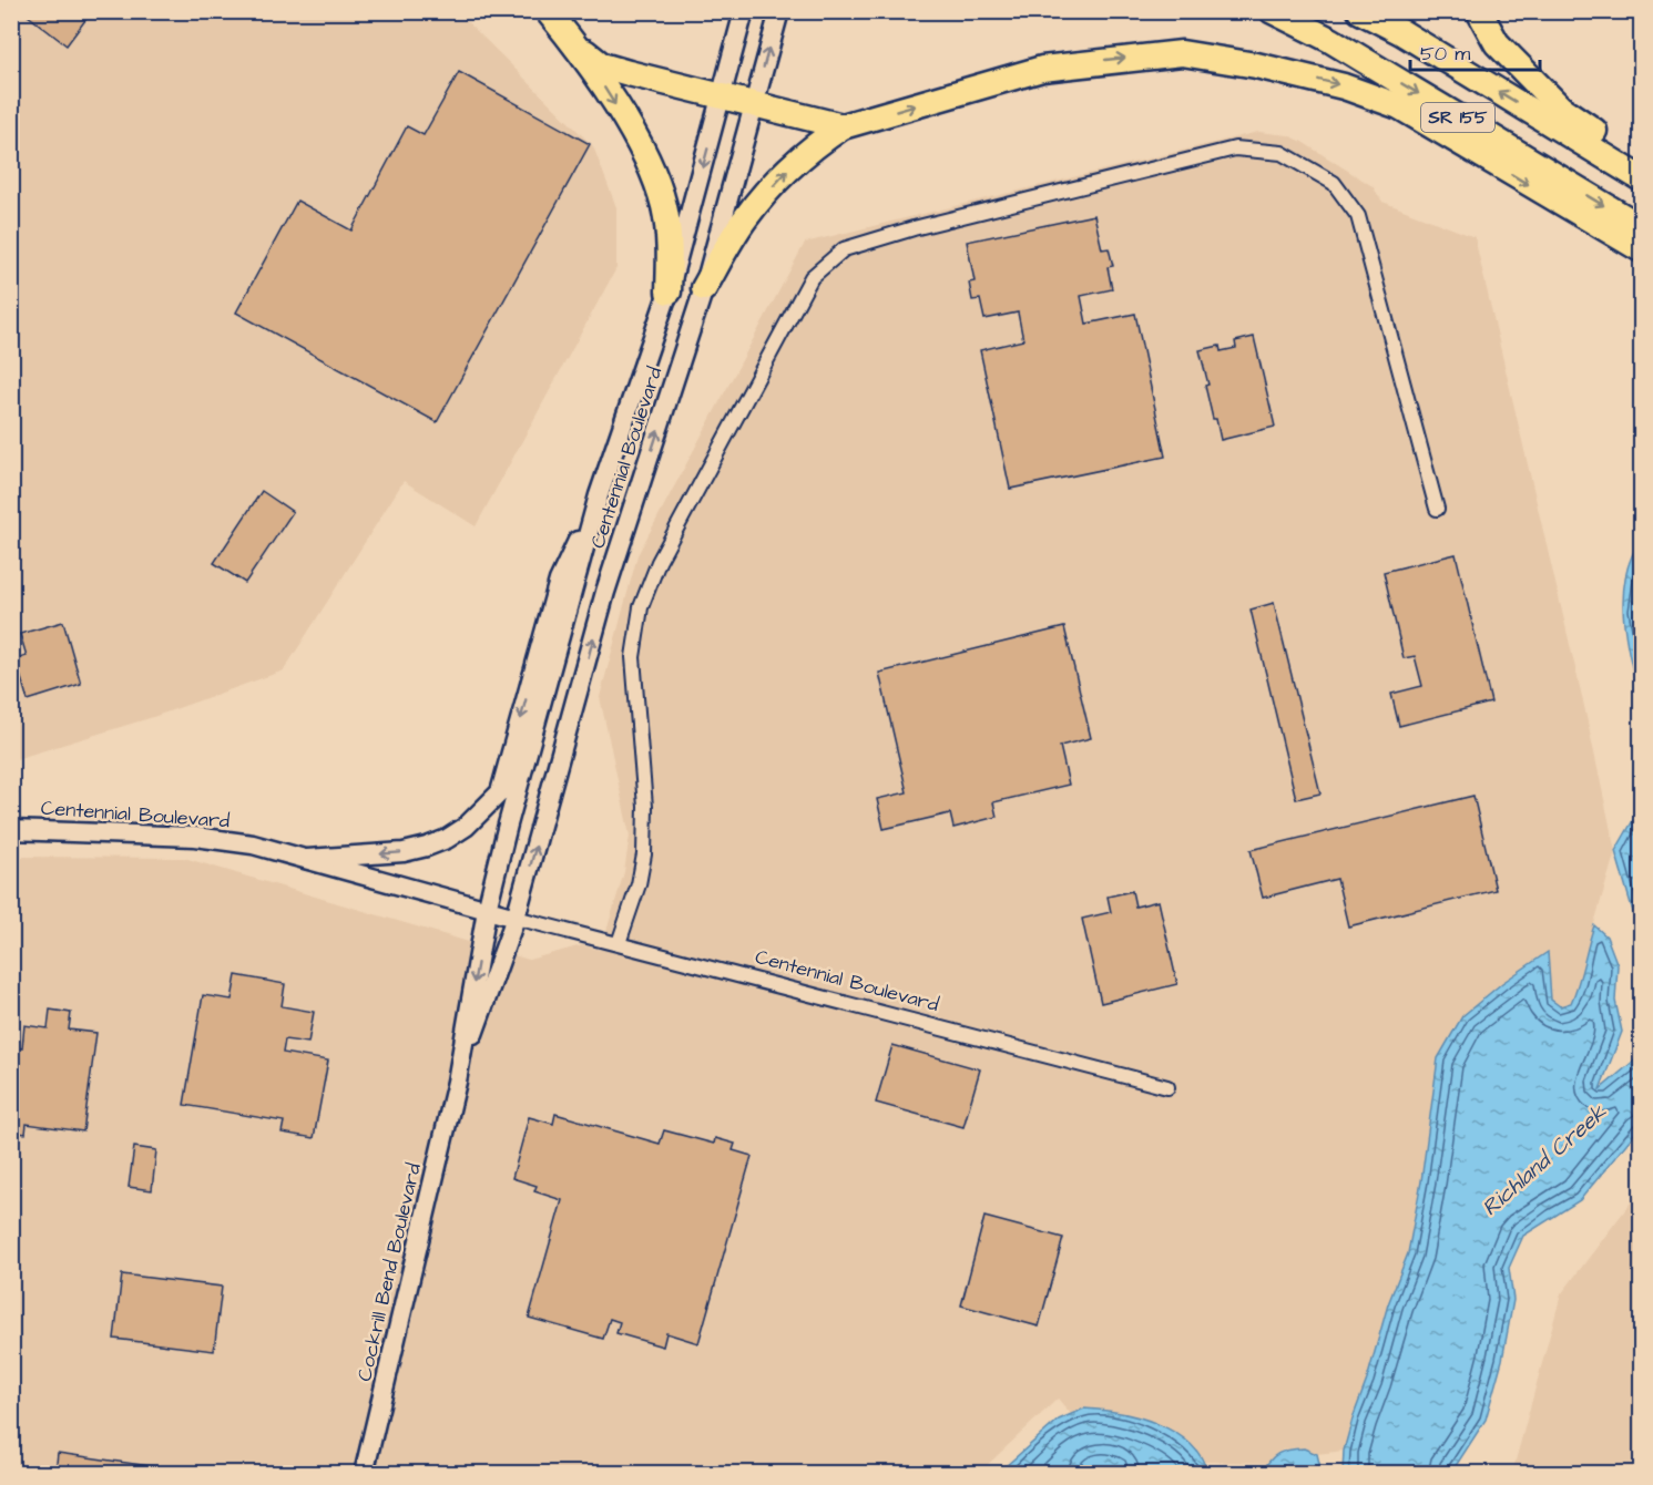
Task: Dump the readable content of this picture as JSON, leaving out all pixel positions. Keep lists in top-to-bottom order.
{
  "streets": {
    "highway": ["SR 155"],
    "main road": ["Centennial Boulevard", "Cockrill Bend Boulevard"]
  },
  "crossings": [
    ["Centennial Boulevard", "Cockrill Bend Boulevard"]
  ],
  "water": ["Richland Creek"],
  "scale_bar": "50 m"
}
